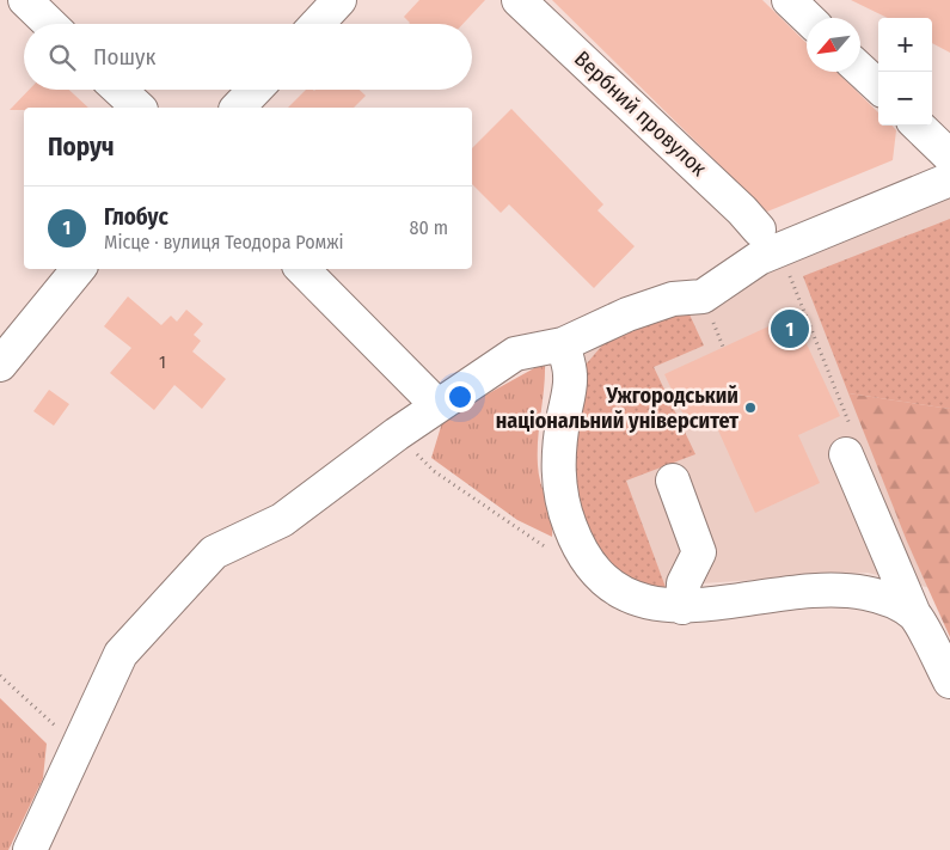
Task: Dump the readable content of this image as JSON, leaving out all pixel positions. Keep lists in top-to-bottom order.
{
  "streets": {
    "street": ["Вербний провулок"]
  },
  "places": ["Ужгородський національний університет"],
  "house_numbers": ["1"],
  "north": "bottom left",
  "page": {
    "map_buttons": ["+", "−"],
    "search": "Пошук",
    "heading": "Поруч",
    "list": [
      {
        "mark": "1",
        "name": "Глобус",
        "note": "Місце · вулиця Теодора Ромжі",
        "value": "80 m"
      }
    ],
    "pins": "1"
  }
}
